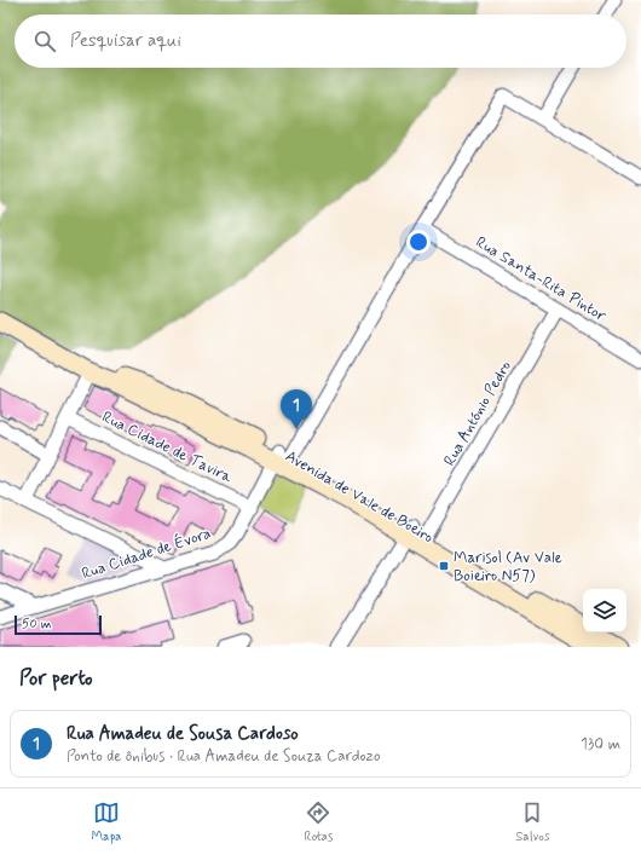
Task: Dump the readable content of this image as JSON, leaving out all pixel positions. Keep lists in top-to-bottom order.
{
  "streets": {
    "street": [
      "Rua Santa-Rita Pintor",
      "Rua António Pedro",
      "Rua Cidade de Tavira",
      "Avenida de Vale de Boeiro",
      "Rua Cidade de Évora"
    ]
  },
  "crossings": [
    ["Rua Santa-Rita Pintor", "Rua António Pedro"],
    ["Rua Santa-Rita Pintor", "Rua Cidade de Évora"],
    ["Rua António Pedro", "Avenida de Vale de Boeiro"],
    ["Rua Cidade de Tavira", "Rua Cidade de Évora"],
    ["Avenida de Vale de Boeiro", "Rua Cidade de Évora"]
  ],
  "places": {
    "transit": ["Marisol (Av Vale Boieiro N57)"]
  },
  "scale_bar": "50 m",
  "page": {
    "search": "Pesquisar aqui",
    "pins": "1",
    "scale": "50 m",
    "heading": "Por perto",
    "list": [
      {
        "mark": "1",
        "name": "Rua Amadeu de Sousa Cardoso",
        "note": "Ponto de ônibus · Rua Amadeu de Souza Cardozo",
        "value": "130 m"
      }
    ],
    "nav": ["Mapa", "Rotas", "Salvos"]
  }
}
